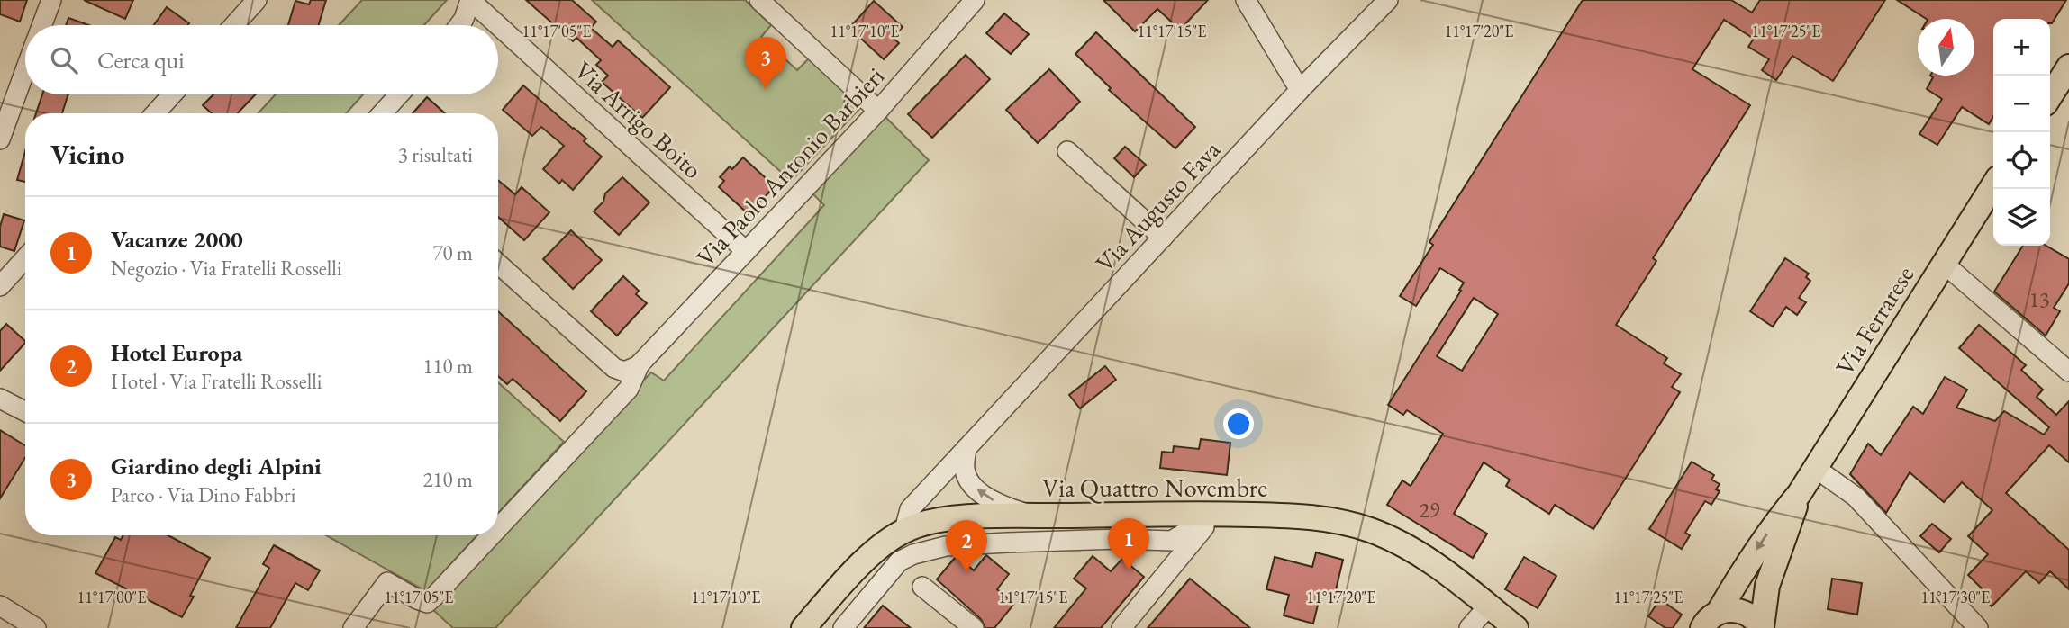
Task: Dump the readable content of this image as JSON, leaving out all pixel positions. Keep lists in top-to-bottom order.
{
  "streets": {
    "main road": ["Via Ferrarese", "Via Quattro Novembre"],
    "street": ["Via Arrigo Boito", "Via Paolo Antonio Barbieri", "Via Augusto Fava"]
  },
  "crossings": [
    ["Via Arrigo Boito", "Via Paolo Antonio Barbieri"],
    ["Via Augusto Fava", "Via Quattro Novembre"]
  ],
  "house_numbers": ["13", "29"],
  "north": "top",
  "page": {
    "map_buttons": ["+", "−"],
    "search": "Cerca qui",
    "pins": ["3", "1", "2"],
    "heading": ["Vicino", "3 risultati"],
    "list": [
      {
        "mark": "1",
        "name": "Vacanze 2000",
        "note": "Negozio · Via Fratelli Rosselli",
        "value": "70 m"
      },
      {
        "mark": "2",
        "name": "Hotel Europa",
        "note": "Hotel · Via Fratelli Rosselli",
        "value": "110 m"
      },
      {
        "mark": "3",
        "name": "Giardino degli Alpini",
        "note": "Parco · Via Dino Fabbri",
        "value": "210 m"
      }
    ]
  },
  "coordinates": [
    "11°17'05\"E",
    "11°17'10\"E",
    "11°17'15\"E",
    "11°17'20\"E",
    "11°17'25\"E",
    "11°17'00\"E",
    "11°17'30\"E"
  ]
}
